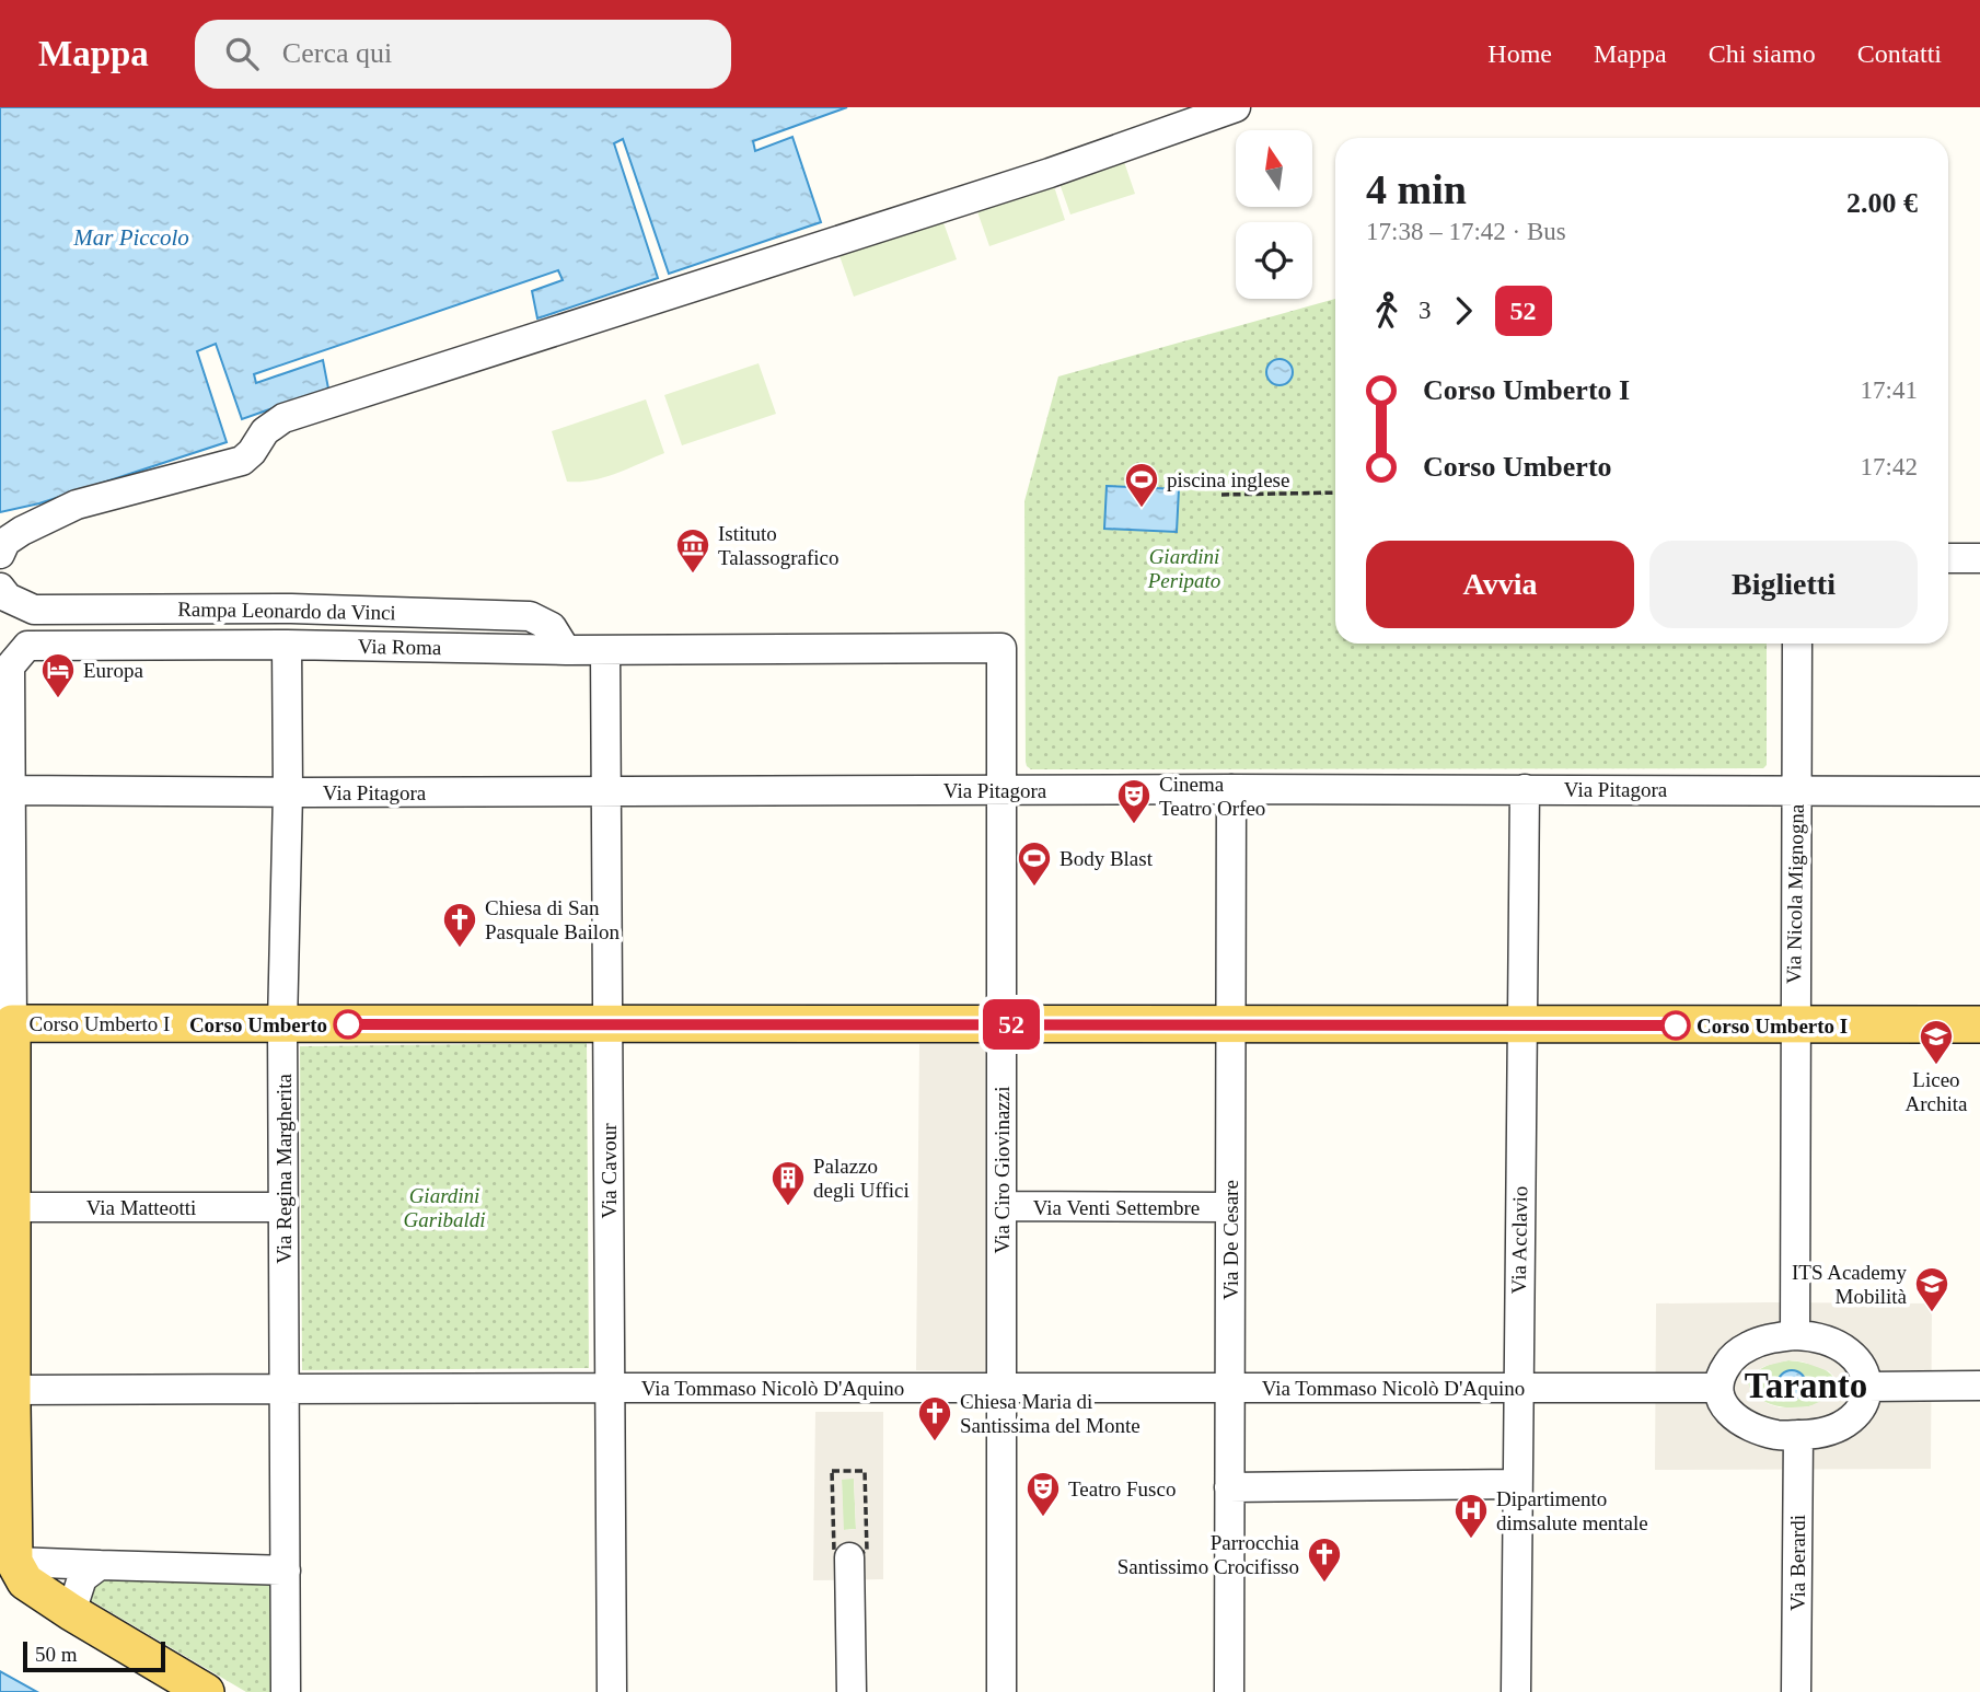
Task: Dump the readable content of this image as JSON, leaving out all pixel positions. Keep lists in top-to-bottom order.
{
  "streets": {
    "main road": ["Corso Umberto I"],
    "street": [
      "Rampa Leonardo da Vinci",
      "Via Roma",
      "Via Pitagora",
      "Via Nicola Mignogna",
      "Via Regina Margherita",
      "Via Ciro Giovinazzi",
      "Via Cavour",
      "Via Matteotti",
      "Via Venti Settembre",
      "Via De Cesare",
      "Via Acclavio",
      "Via Tommaso Nicolò D'Aquino",
      "Via Berardi"
    ]
  },
  "crossings": [
    ["Rampa Leonardo da Vinci", "Via Roma"],
    ["Via Roma", "Via Pitagora"],
    ["Via Roma", "Corso Umberto I"],
    ["Via Roma", "Via Regina Margherita"],
    ["Via Roma", "Via Ciro Giovinazzi"],
    ["Via Roma", "Via Cavour"],
    ["Via Pitagora", "Via Nicola Mignogna"],
    ["Via Pitagora", "Via Regina Margherita"],
    ["Via Pitagora", "Via Ciro Giovinazzi"],
    ["Via Pitagora", "Via Cavour"],
    ["Via Pitagora", "Via De Cesare"],
    ["Via Pitagora", "Via Acclavio"],
    ["Via Nicola Mignogna", "Corso Umberto I"],
    ["Via Nicola Mignogna", "Via Tommaso Nicolò D'Aquino"],
    ["Via Nicola Mignogna", "Via Berardi"],
    ["Corso Umberto I", "Via Regina Margherita"],
    ["Corso Umberto I", "Via Ciro Giovinazzi"],
    ["Corso Umberto I", "Via Cavour"],
    ["Corso Umberto I", "Via De Cesare"],
    ["Corso Umberto I", "Via Acclavio"],
    ["Via Regina Margherita", "Via Matteotti"],
    ["Via Regina Margherita", "Via Tommaso Nicolò D'Aquino"],
    ["Via Ciro Giovinazzi", "Via Venti Settembre"],
    ["Via Ciro Giovinazzi", "Via Tommaso Nicolò D'Aquino"],
    ["Via Cavour", "Via Tommaso Nicolò D'Aquino"],
    ["Via Venti Settembre", "Via De Cesare"],
    ["Via De Cesare", "Via Tommaso Nicolò D'Aquino"],
    ["Via Acclavio", "Via Tommaso Nicolò D'Aquino"],
    ["Via Tommaso Nicolò D'Aquino", "Via Berardi"]
  ],
  "districts": ["Taranto"],
  "water": ["Mar Piccolo"],
  "parks": ["Giardini Peripato", "Giardini Garibaldi"],
  "places": {
    "sports": ["piscina inglese", "Body Blast"],
    "museum": ["Istituto Talassografico"],
    "hotel": ["Europa"],
    "theatre": ["Cinema Teatro Orfeo", "Teatro Fusco"],
    "church": ["Chiesa di San Pasquale Bailon", "Chiesa Maria di Santissima del Monte", "Parrocchia Santissimo Crocifisso"],
    "other": ["Corso Umberto", "Corso Umberto I"],
    "school or university": ["Liceo Archita", "ITS Academy Mobilità"],
    "building": ["Palazzo degli Uffici"],
    "hospital": ["Dipartimento dimsalute mentale"]
  },
  "lines": ["bus line 52"],
  "scale_bar": "50 m",
  "north": "top",
  "page": {
    "header": "Mappa",
    "search": "Cerca qui",
    "nav": [
      "Home",
      "Mappa",
      "Chi siamo",
      "Contatti"
    ],
    "on_map": "52",
    "heading": ["4 min", "17:38 – 17:42 · Bus", "2.00 €"],
    "legs": ["3", "52"],
    "list": [
      {
        "name": "Corso Umberto I",
        "value": "17:41"
      },
      {
        "name": "Corso Umberto",
        "value": "17:42"
      }
    ],
    "buttons": ["Avvia", "Biglietti"],
    "scale": "50 m"
  }
}
